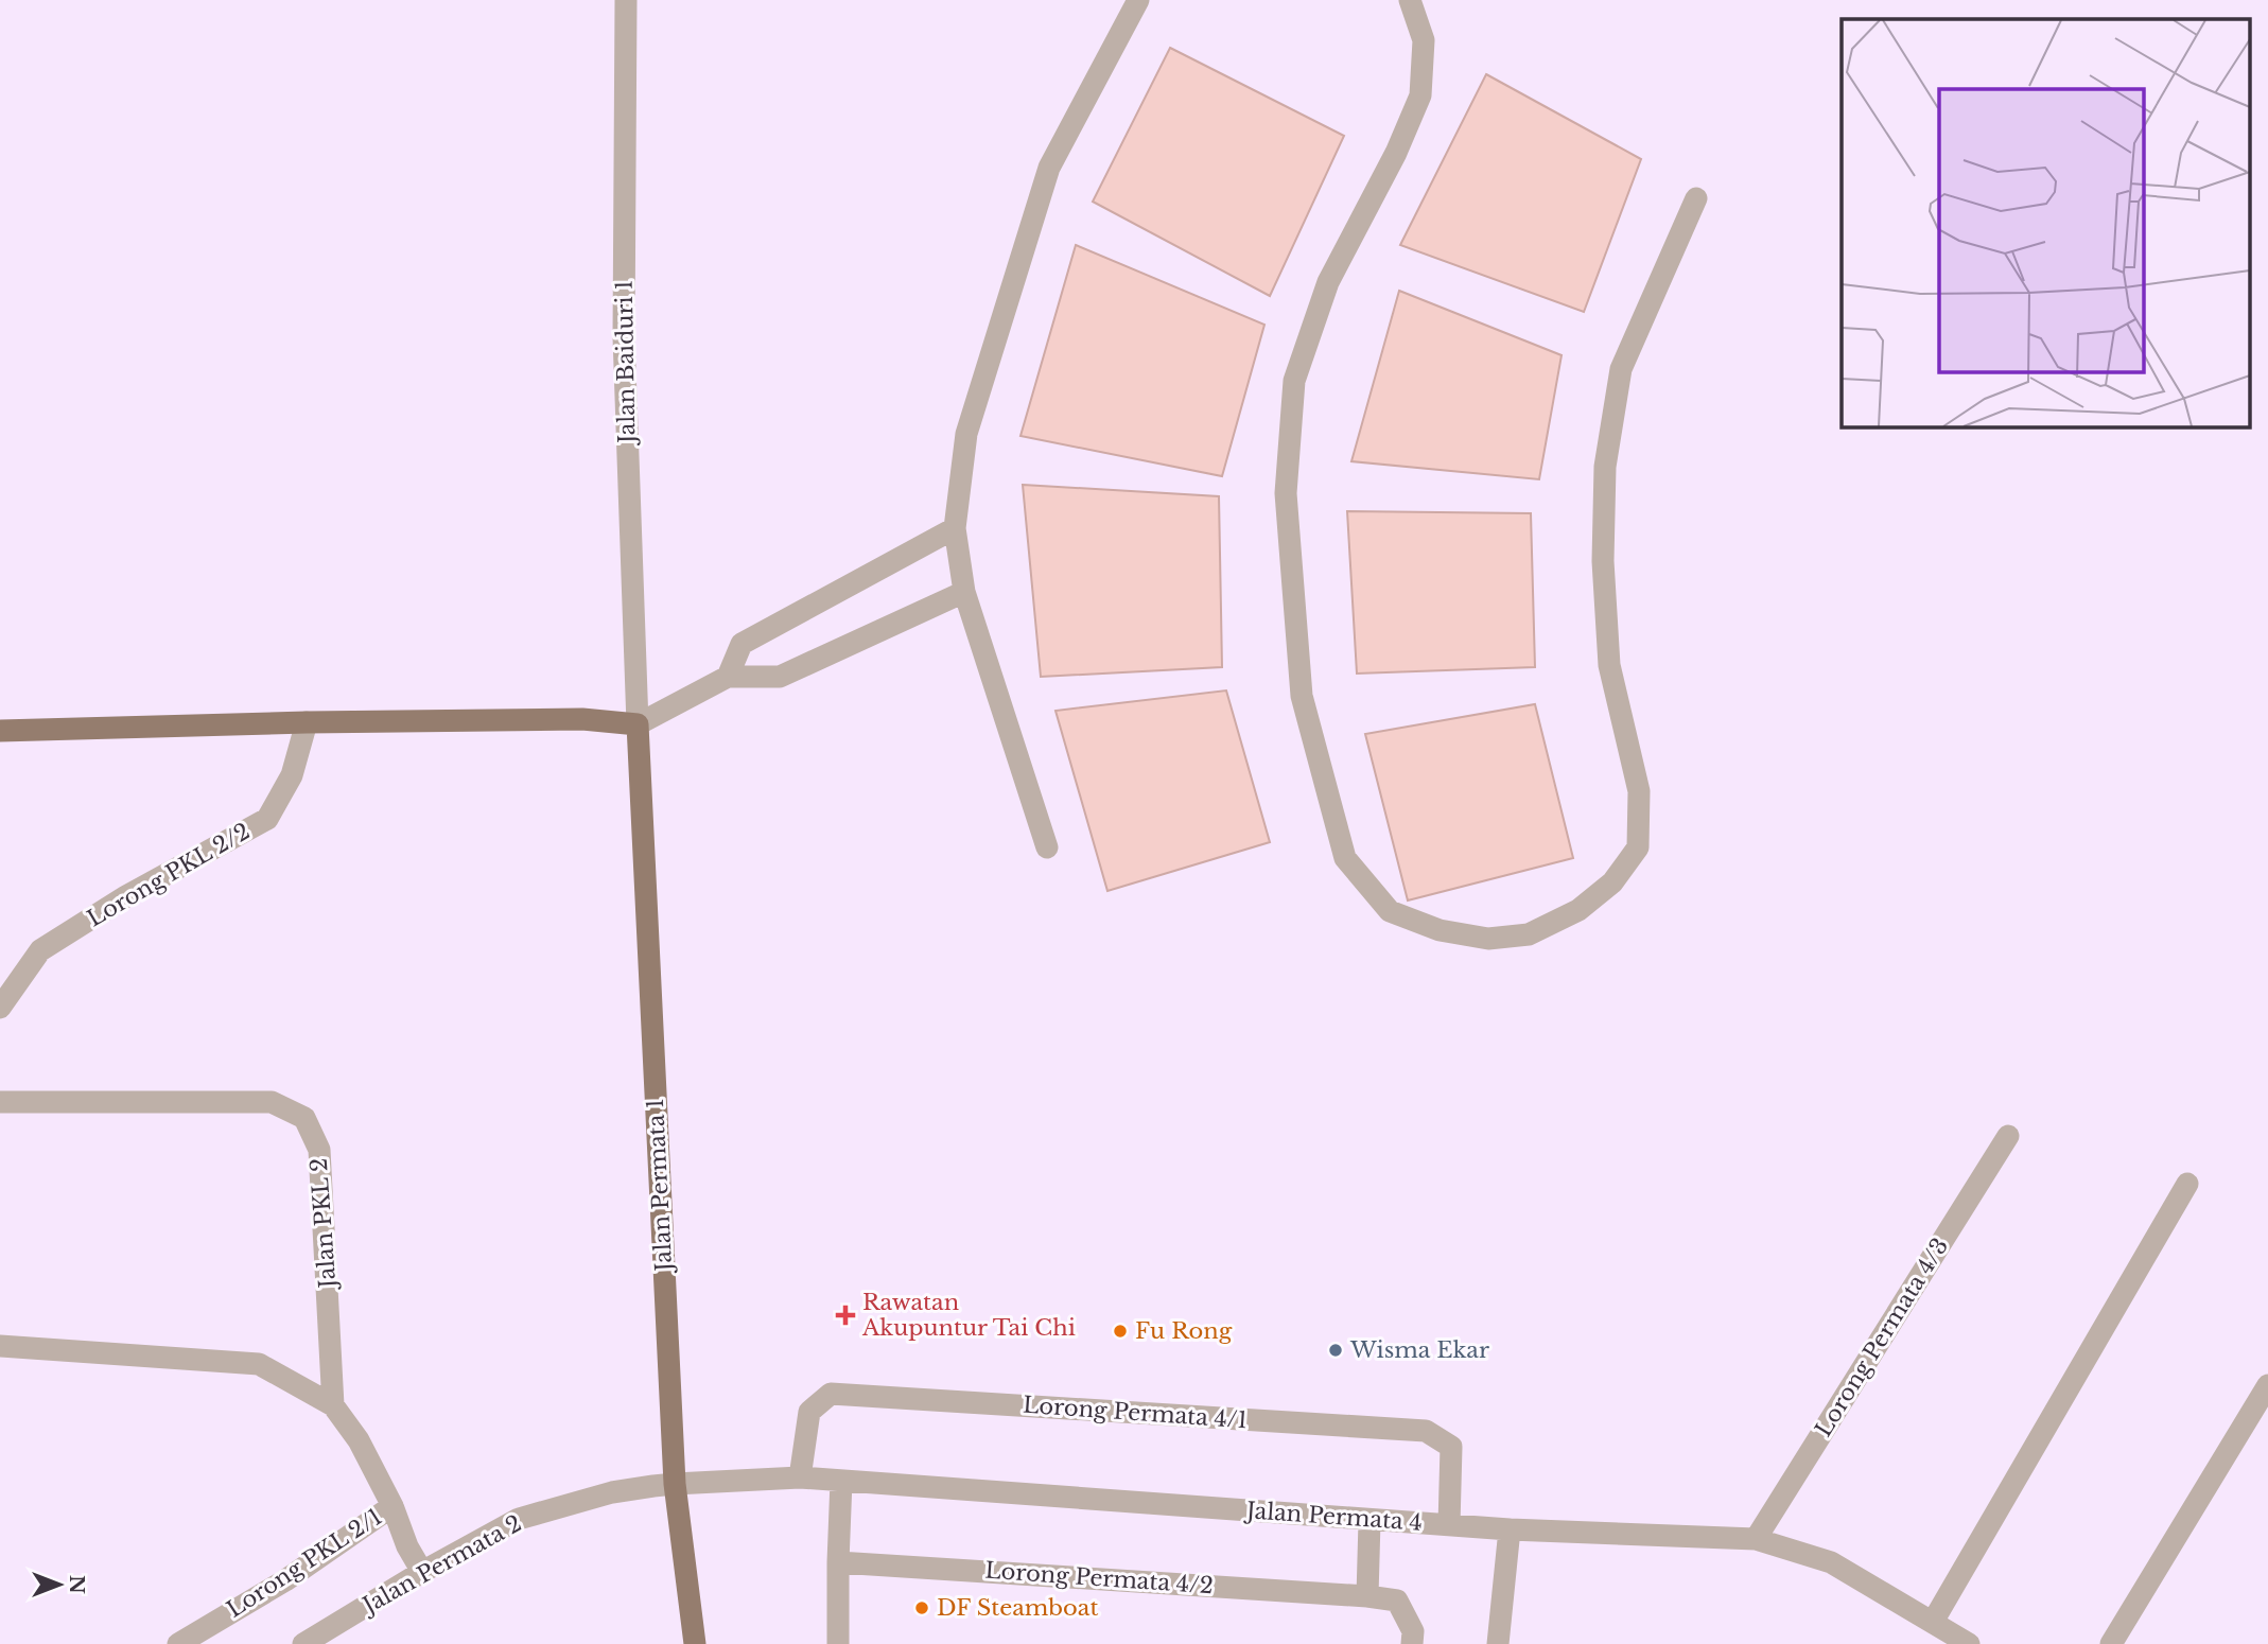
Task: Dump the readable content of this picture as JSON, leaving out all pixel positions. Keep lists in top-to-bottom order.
{
  "streets": {
    "main road": ["Jalan Permata 1"],
    "street": [
      "Jalan Baiduri 1",
      "Lorong PKL 2/2",
      "Jalan PKL 2",
      "Lorong Permata 4/3",
      "Lorong Permata 4/1",
      "Jalan Permata 4",
      "Lorong PKL 2/1",
      "Jalan Permata 2",
      "Lorong Permata 4/2"
    ]
  },
  "crossings": [
    ["Jalan Baiduri 1", "Jalan Permata 1"],
    ["Jalan Permata 1", "Jalan Permata 4"],
    ["Jalan Permata 1", "Jalan Permata 2"],
    ["Lorong Permata 4/3", "Jalan Permata 4"],
    ["Lorong Permata 4/1", "Jalan Permata 4"],
    ["Jalan Permata 4", "Jalan Permata 2"]
  ],
  "places": {
    "health": ["Rawatan Akupuntur Tai Chi"],
    "other": ["Fu Rong", "Wisma Ekar", "DF Steamboat"]
  },
  "north": "right"
}
